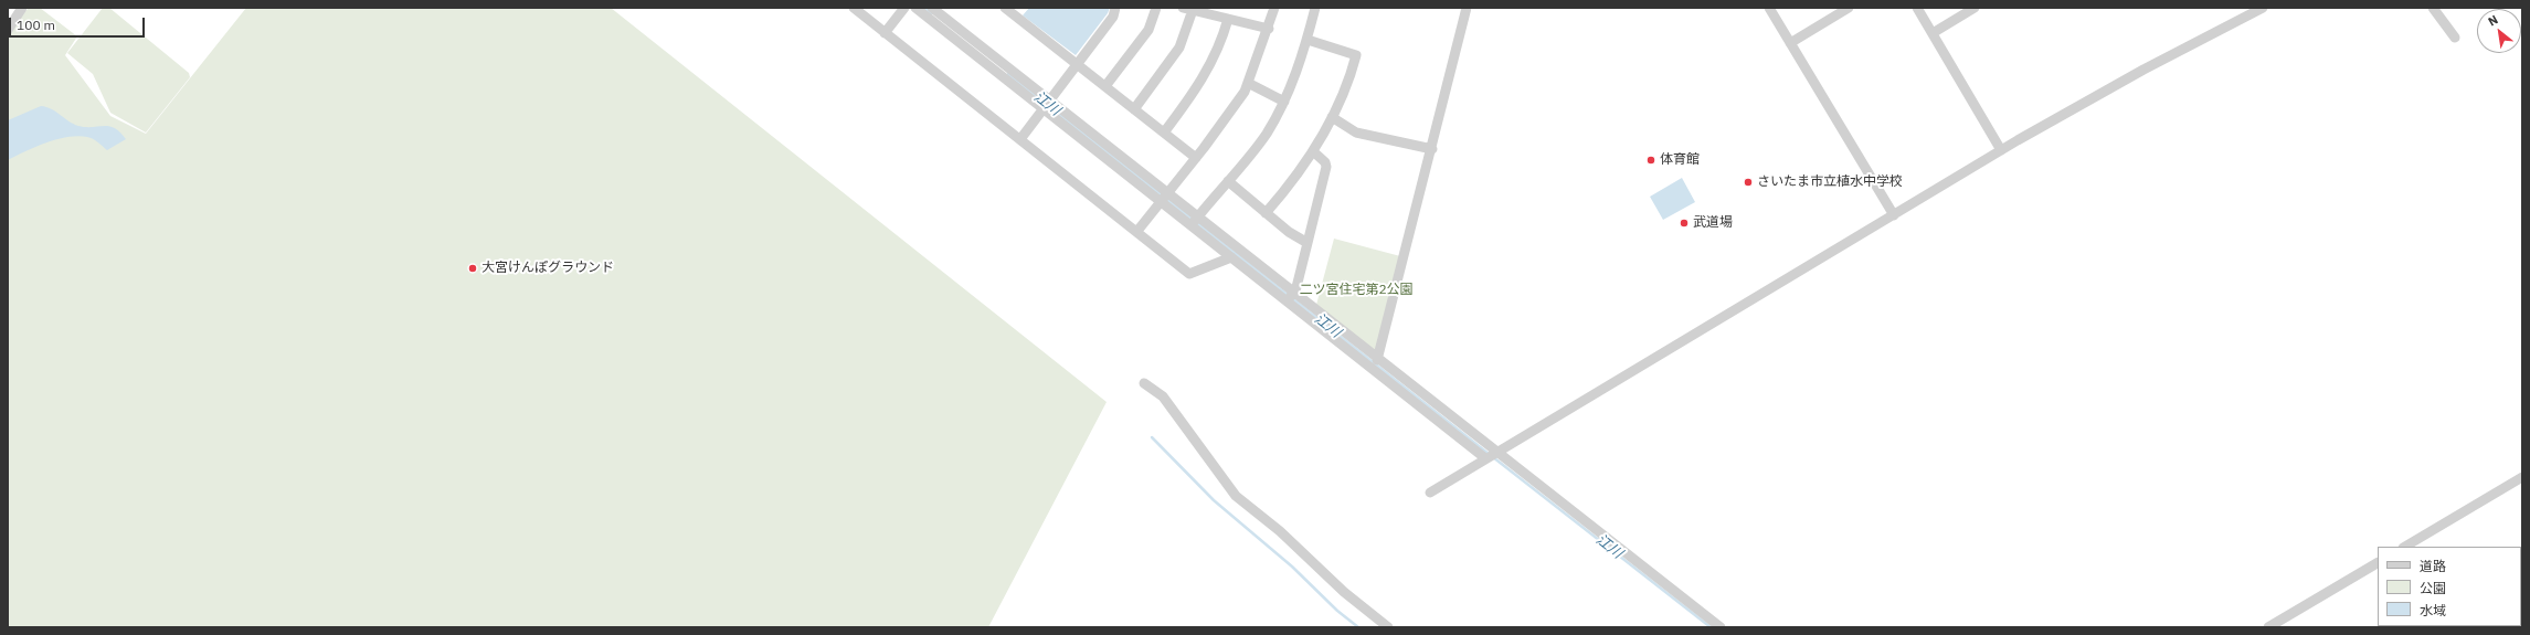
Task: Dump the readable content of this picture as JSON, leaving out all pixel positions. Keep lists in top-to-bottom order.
{
  "water": ["江川"],
  "parks": ["二ツ宮住宅第2公園"],
  "places": [
    "体育館",
    "さいたま市立植水中学校",
    "武道場",
    "大宮けんぽグラウンド"
  ],
  "legend": ["道路", "公園", "水域"],
  "scale_bar": "100 m",
  "north": "top left"
}
